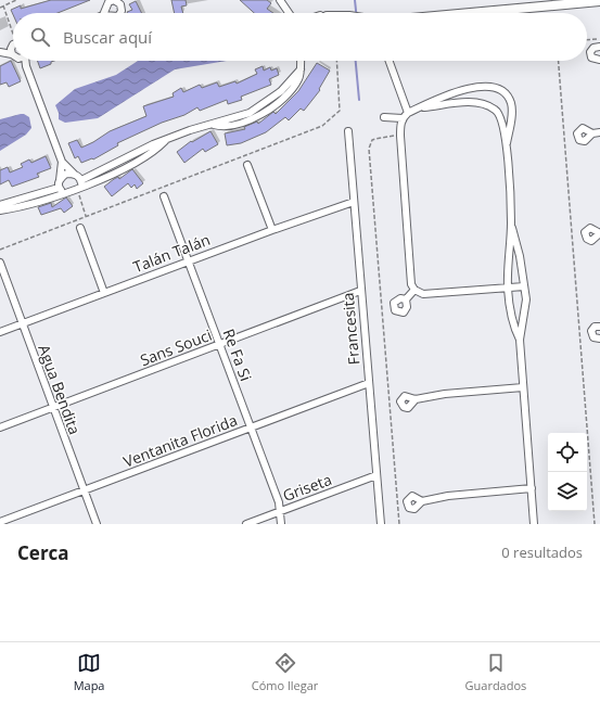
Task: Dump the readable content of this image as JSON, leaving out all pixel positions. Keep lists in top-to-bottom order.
{
  "streets": {
    "street": [
      "Talán Talán",
      "Francesita",
      "Sans Souci",
      "Re Fa Si",
      "Agua Bendita",
      "Ventanita Florida",
      "Griseta"
    ]
  },
  "crossings": [
    ["Talán Talán", "Francesita"],
    ["Talán Talán", "Re Fa Si"],
    ["Talán Talán", "Agua Bendita"],
    ["Francesita", "Sans Souci"],
    ["Francesita", "Ventanita Florida"],
    ["Francesita", "Griseta"],
    ["Sans Souci", "Re Fa Si"],
    ["Sans Souci", "Agua Bendita"],
    ["Re Fa Si", "Ventanita Florida"],
    ["Re Fa Si", "Griseta"],
    ["Agua Bendita", "Ventanita Florida"]
  ],
  "page": {
    "search": "Buscar aquí",
    "heading": ["Cerca", "0 resultados"],
    "nav": ["Mapa", "Cómo llegar", "Guardados"]
  }
}
